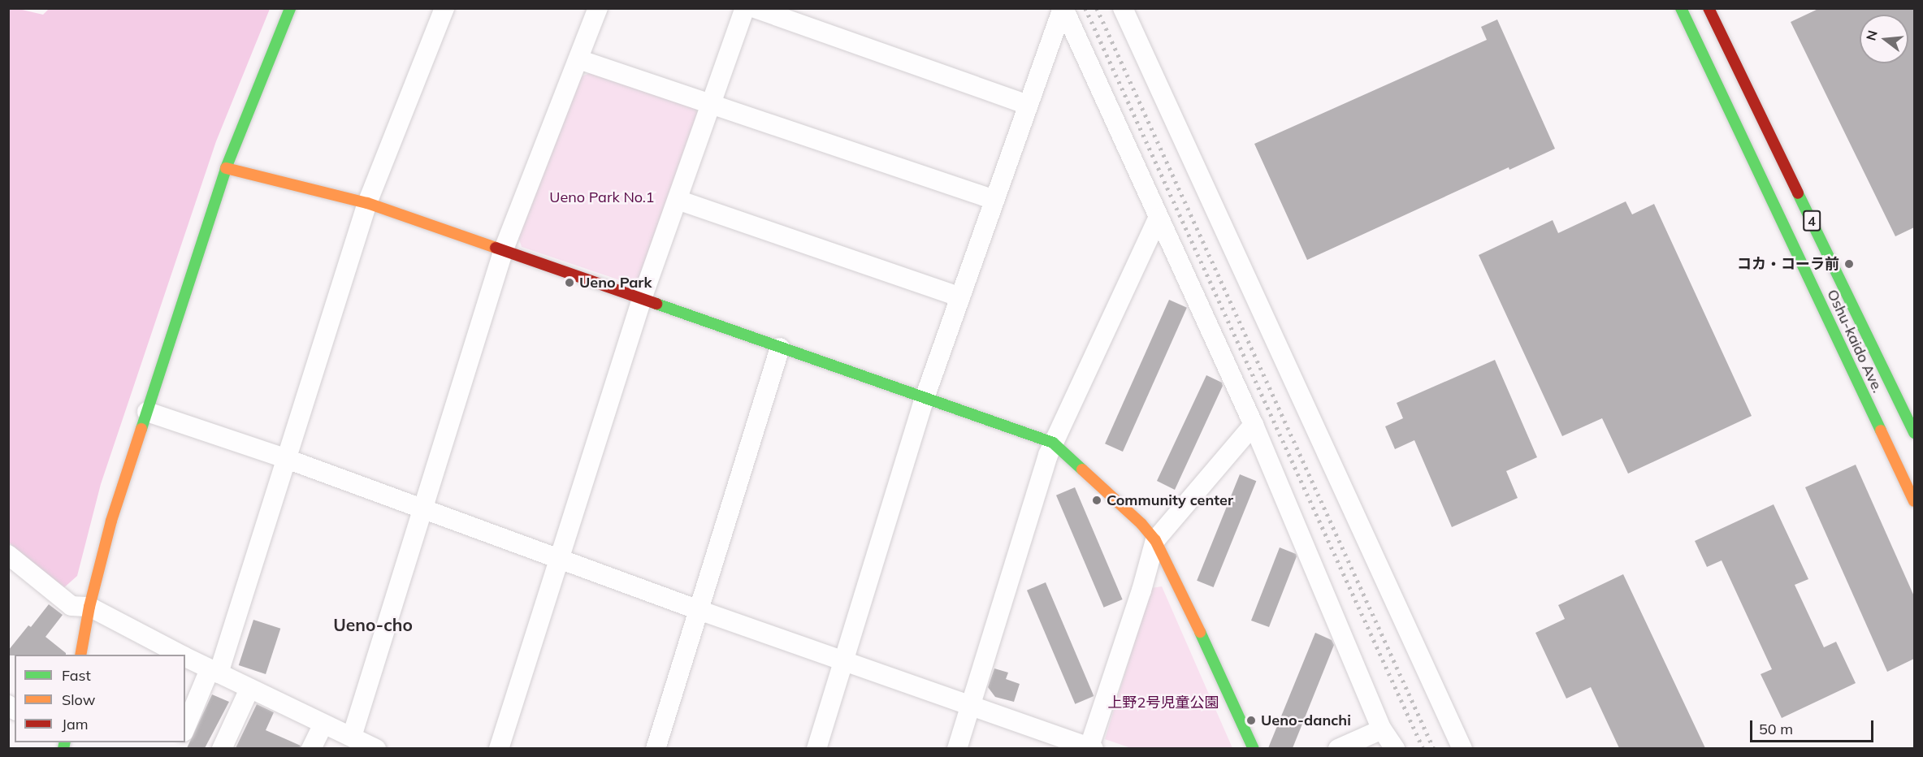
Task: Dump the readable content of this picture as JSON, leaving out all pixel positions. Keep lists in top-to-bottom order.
{
  "streets": {
    "main road": ["4", "Oshu-kaido Ave."]
  },
  "districts": ["Ueno-cho"],
  "parks": ["Ueno Park No.1", "上野2号児童公園"],
  "places": [
    "コカ・コーラ前",
    "Ueno Park",
    "Community center",
    "Ueno-danchi"
  ],
  "legend": ["Fast", "Slow", "Jam"],
  "scale_bar": "50 m",
  "north": "left"
}
